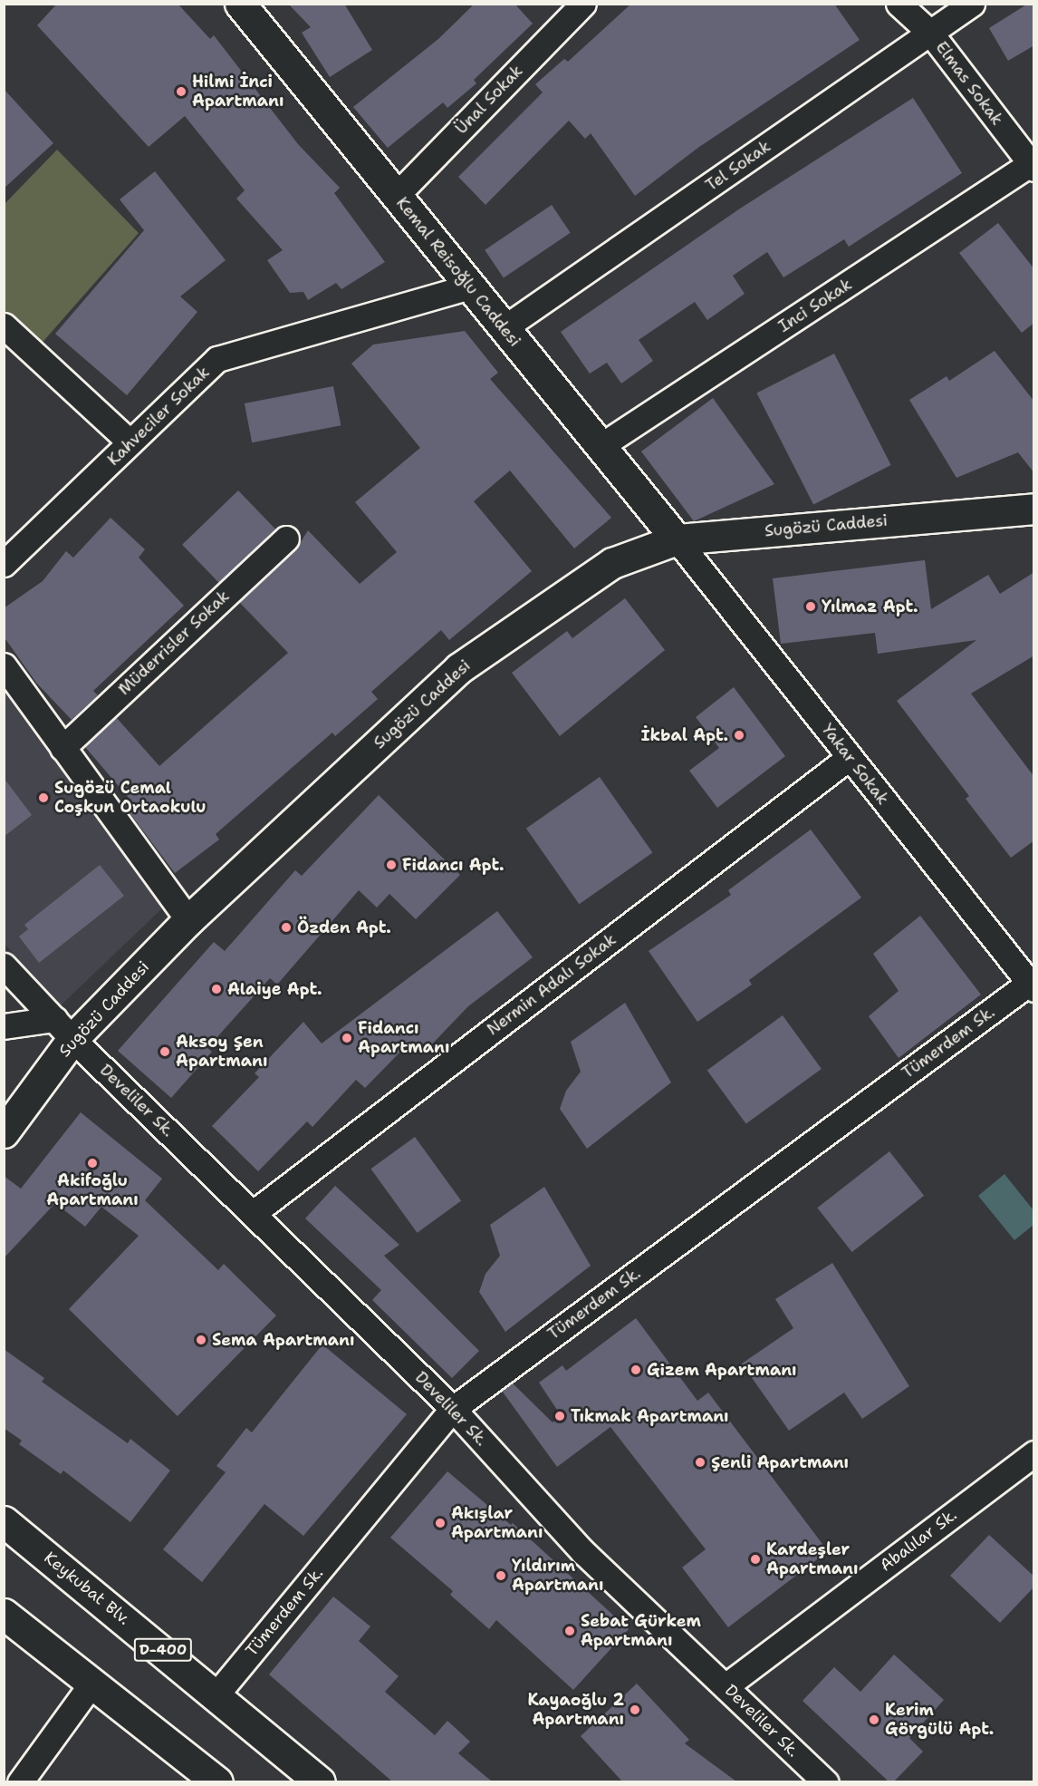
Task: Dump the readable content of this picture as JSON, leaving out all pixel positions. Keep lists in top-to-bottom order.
{
  "streets": {
    "main road": [
      "Kemal Reisoğlu Caddesi",
      "Sugözü Caddesi",
      "Keykubat Blv.",
      "D-400"
    ],
    "street": [
      "Elmas Sokak",
      "Ünal Sokak",
      "Tel Sokak",
      "Inci Sokak",
      "Kahveciler Sokak",
      "Müderrisler Sokak",
      "Yakar Sokak",
      "Nermin Adalı Sokak",
      "Tümerdem Sk.",
      "Develiler Sk.",
      "Abalılar Sk."
    ]
  },
  "crossings": [
    ["Elmas Sokak", "Tel Sokak"],
    ["Elmas Sokak", "Inci Sokak"],
    ["Ünal Sokak", "Kemal Reisoğlu Caddesi"],
    ["Tel Sokak", "Kemal Reisoğlu Caddesi"],
    ["Kemal Reisoğlu Caddesi", "Inci Sokak"],
    ["Kemal Reisoğlu Caddesi", "Kahveciler Sokak"],
    ["Kemal Reisoğlu Caddesi", "Sugözü Caddesi"],
    ["Kemal Reisoğlu Caddesi", "Yakar Sokak"],
    ["Sugözü Caddesi", "Yakar Sokak"],
    ["Sugözü Caddesi", "Develiler Sk."],
    ["Yakar Sokak", "Nermin Adalı Sokak"],
    ["Yakar Sokak", "Tümerdem Sk."],
    ["Nermin Adalı Sokak", "Develiler Sk."],
    ["Tümerdem Sk.", "Develiler Sk."],
    ["Tümerdem Sk.", "Keykubat Blv."],
    ["Develiler Sk.", "Abalılar Sk."]
  ],
  "places": [
    "Hilmi İnci Apartmanı",
    "Yılmaz Apt.",
    "İkbal Apt.",
    "Sugözü Cemal Coşkun Ortaokulu",
    "Fidancı Apt.",
    "Özden Apt.",
    "Alaiye Apt.",
    "Fidancı Apartmanı",
    "Aksoy Şen Apartmanı",
    "Akifoğlu Apartmanı",
    "Sema Apartmanı",
    "Gizem Apartmanı",
    "Tıkmak Apartmanı",
    "Şenli Apartmanı",
    "Akışlar Apartmanı",
    "Kardeşler Apartmanı",
    "Yıldırım Apartmanı",
    "Sebat Gürkem Apartmanı",
    "Kayaoğlu 2 Apartmanı",
    "Kerim Görgülü Apt."
  ]
}
